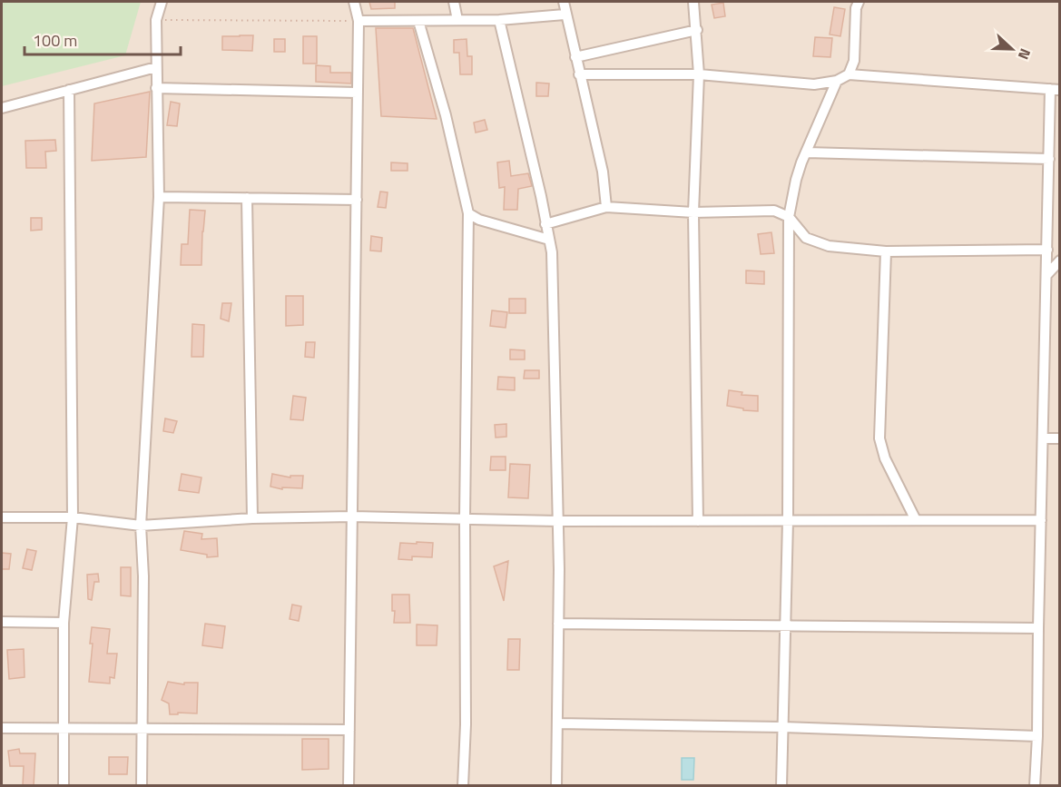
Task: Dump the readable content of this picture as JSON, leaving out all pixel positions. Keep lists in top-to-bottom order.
{
  "scale_bar": "100 m",
  "north": "right"
}
